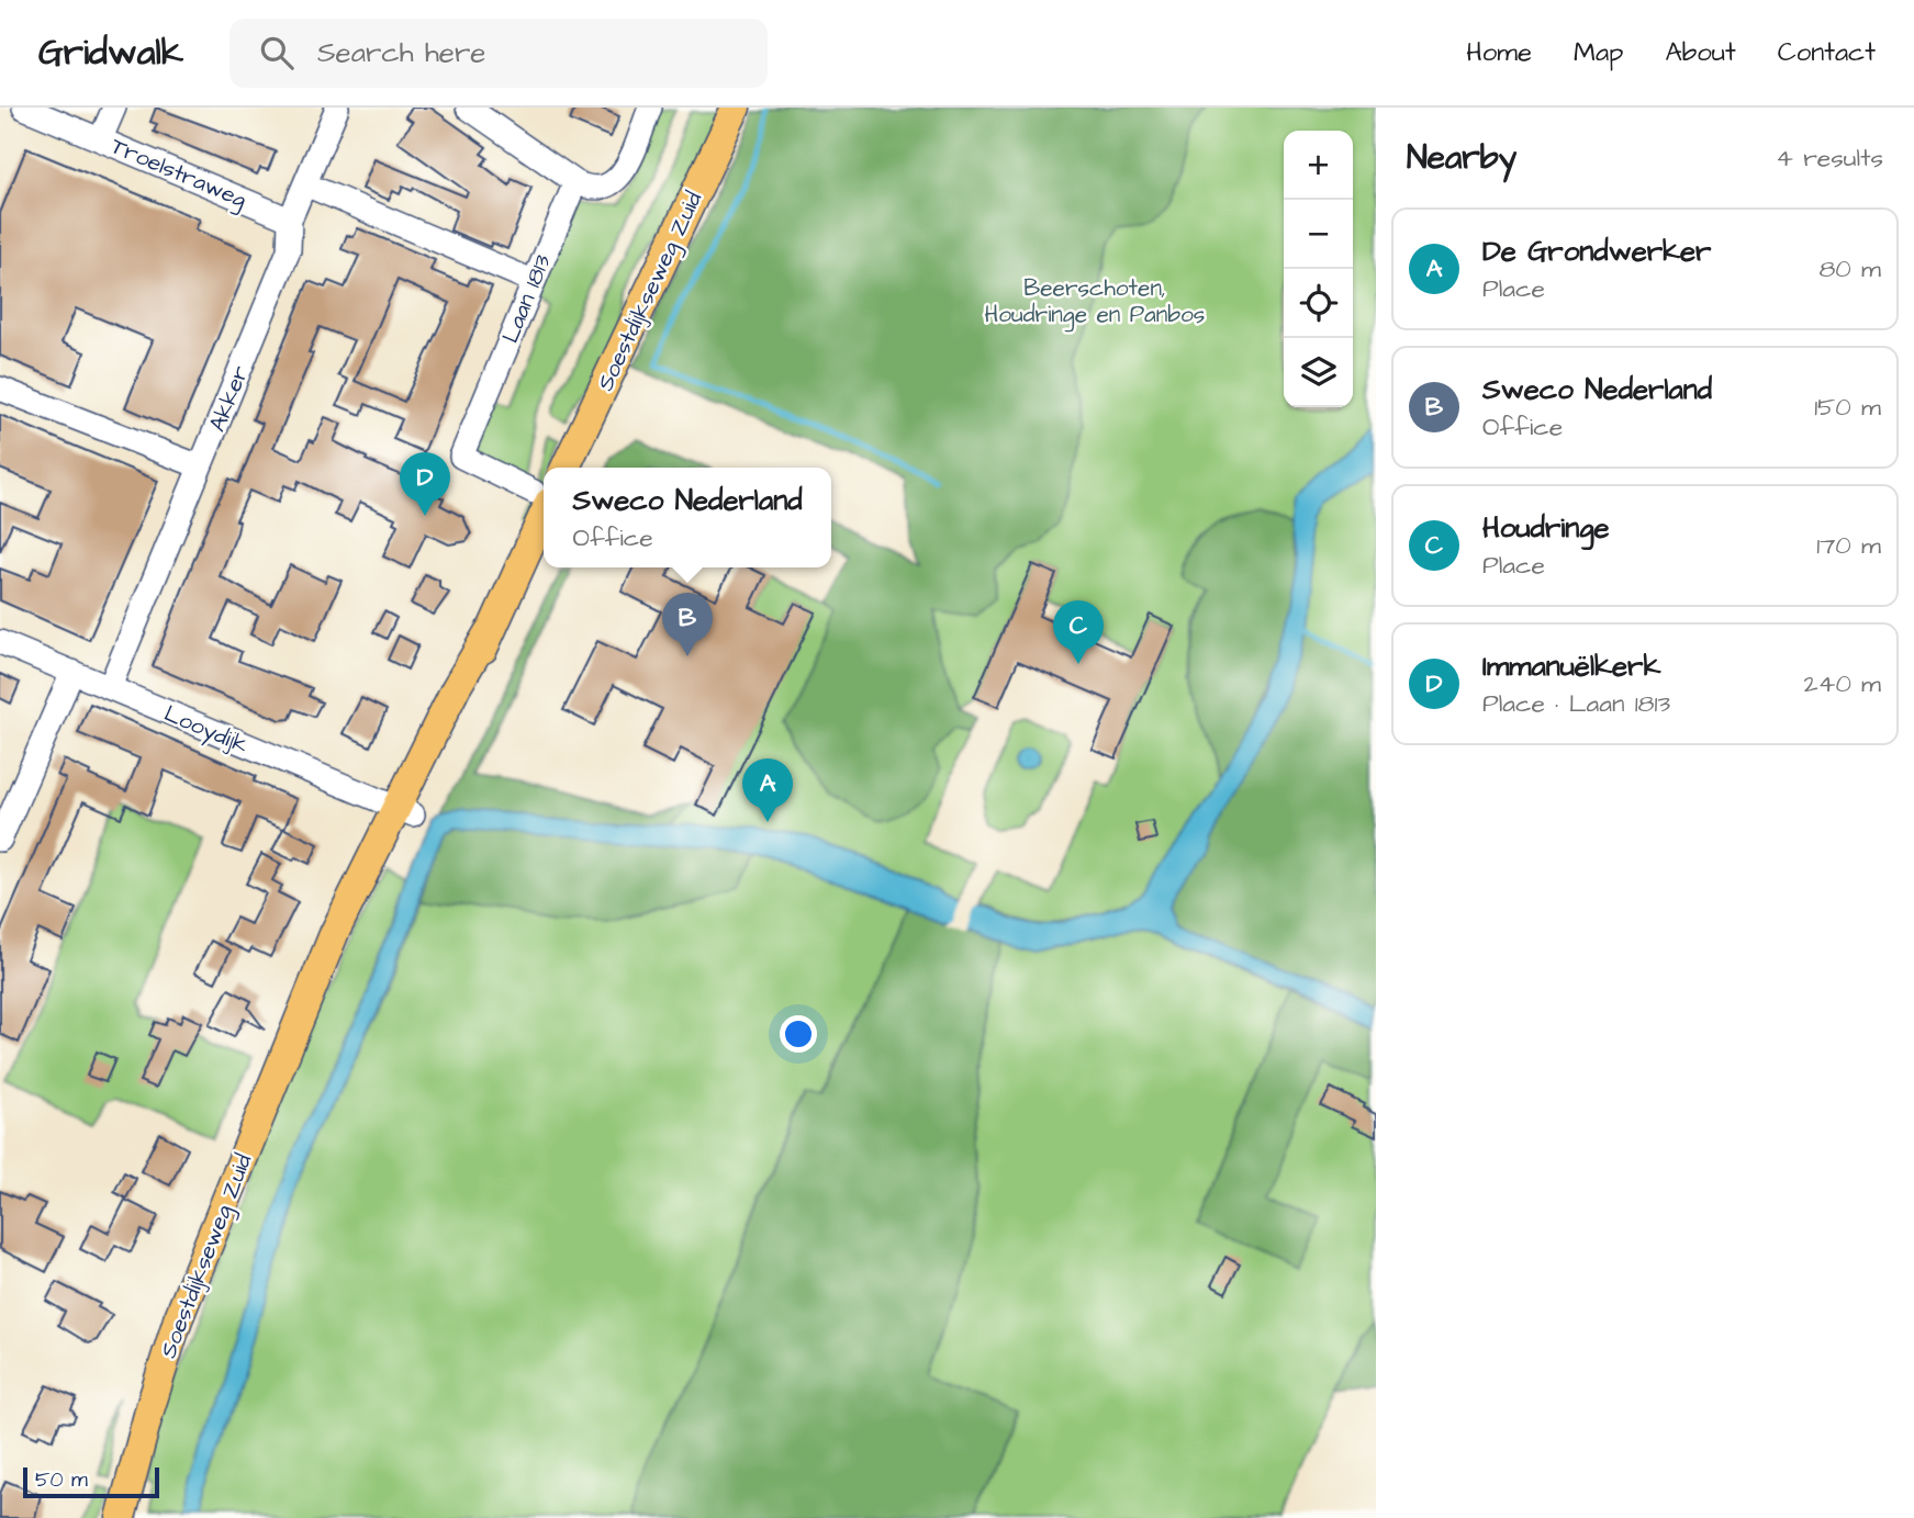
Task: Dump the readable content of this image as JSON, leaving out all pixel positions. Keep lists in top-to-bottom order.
{
  "streets": {
    "main road": ["Soestdijkseweg Zuid"],
    "street": [
      "Troelstraweg",
      "Laan 1813",
      "Akker",
      "Looydijk"
    ]
  },
  "crossings": [
    ["Troelstraweg", "Akker"],
    ["Soestdijkseweg Zuid", "Laan 1813"],
    ["Soestdijkseweg Zuid", "Looydijk"],
    ["Akker", "Looydijk"]
  ],
  "parks": ["Beerschoten, Houdringe en Panbos"],
  "scale_bar": "50 m",
  "page": {
    "header": "Gridwalk",
    "search": "Search here",
    "nav": [
      "Home",
      "Map",
      "About",
      "Contact"
    ],
    "heading": ["Nearby", "4 results"],
    "map_buttons": ["+", "−"],
    "list": [
      {
        "mark": "A",
        "name": "De Grondwerker",
        "note": "Place",
        "value": "80 m"
      },
      {
        "mark": "B",
        "name": "Sweco Nederland",
        "note": "Office",
        "value": "150 m"
      },
      {
        "mark": "C",
        "name": "Houdringe",
        "note": "Place",
        "value": "170 m"
      },
      {
        "mark": "D",
        "name": "Immanuëlkerk",
        "note": "Place · Laan 1813",
        "value": "240 m"
      }
    ],
    "pins": [
      "D",
      "B",
      "C",
      "A"
    ],
    "popup": ["Sweco Nederland", "Office"],
    "scale": "50 m"
  }
}
